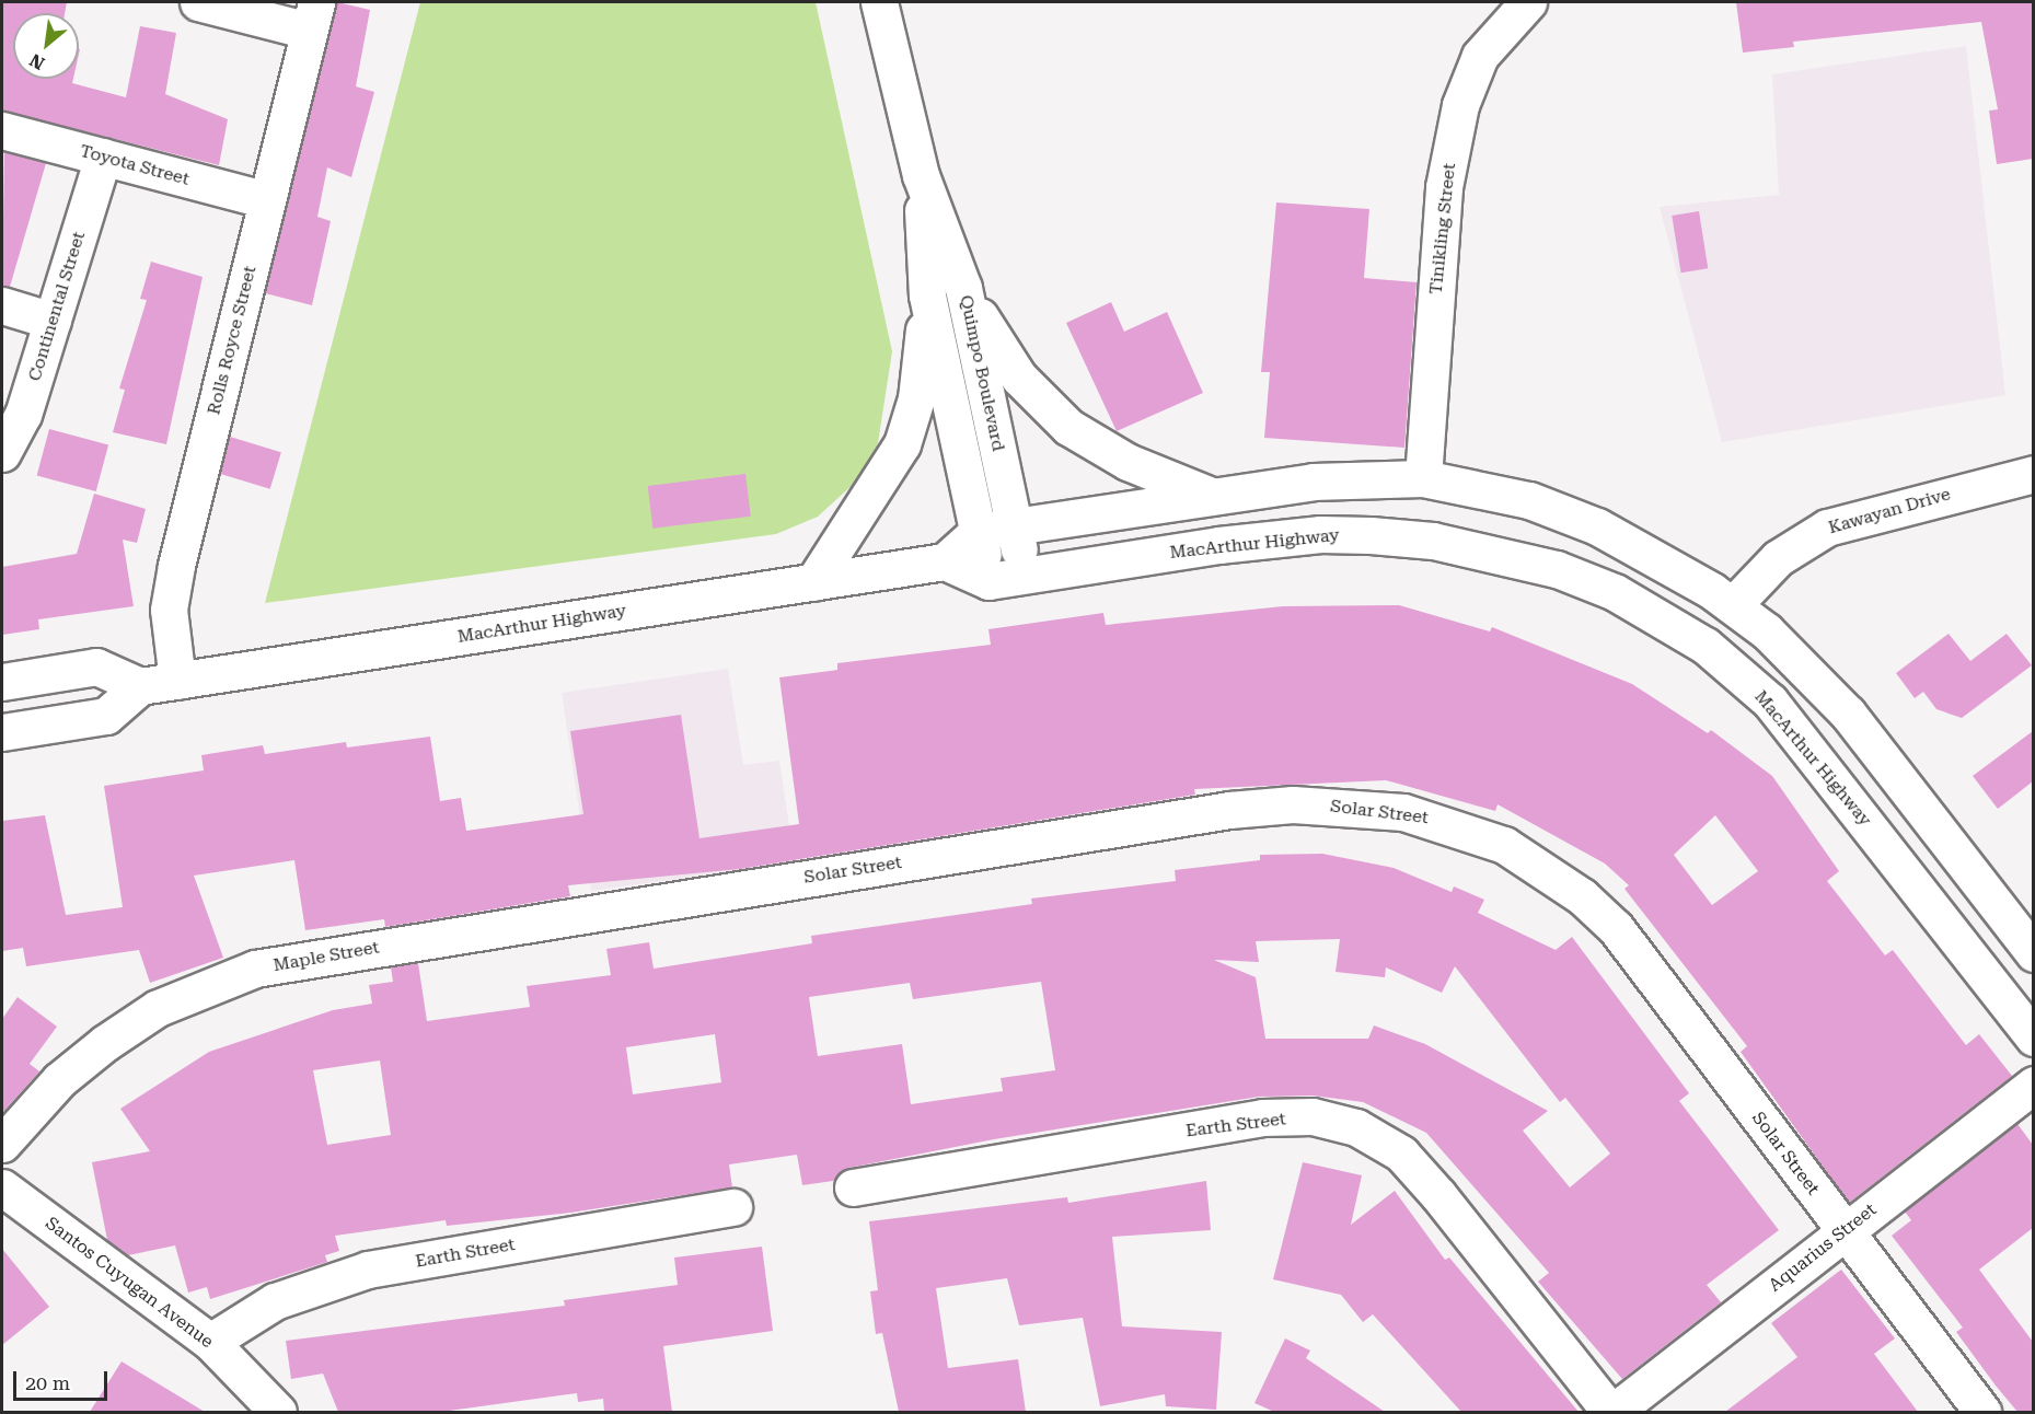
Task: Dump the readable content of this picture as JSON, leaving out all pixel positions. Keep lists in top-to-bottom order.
{
  "streets": {
    "street": [
      "Toyota Street",
      "Tinikling Street",
      "Continental Street",
      "Rolls Royce Street",
      "Quimpo Boulevard",
      "Kawayan Drive",
      "MacArthur Highway",
      "Solar Street",
      "Maple Street",
      "Earth Street",
      "Aquarius Street",
      "Santos Cuyugan Avenue"
    ]
  },
  "crossings": [
    ["Toyota Street", "Continental Street"],
    ["Toyota Street", "Rolls Royce Street"],
    ["Rolls Royce Street", "MacArthur Highway"],
    ["Quimpo Boulevard", "MacArthur Highway"],
    ["Solar Street", "Maple Street"],
    ["Solar Street", "Aquarius Street"],
    ["Earth Street", "Aquarius Street"],
    ["Earth Street", "Santos Cuyugan Avenue"]
  ],
  "scale_bar": "20 m",
  "north": "bottom left"
}
